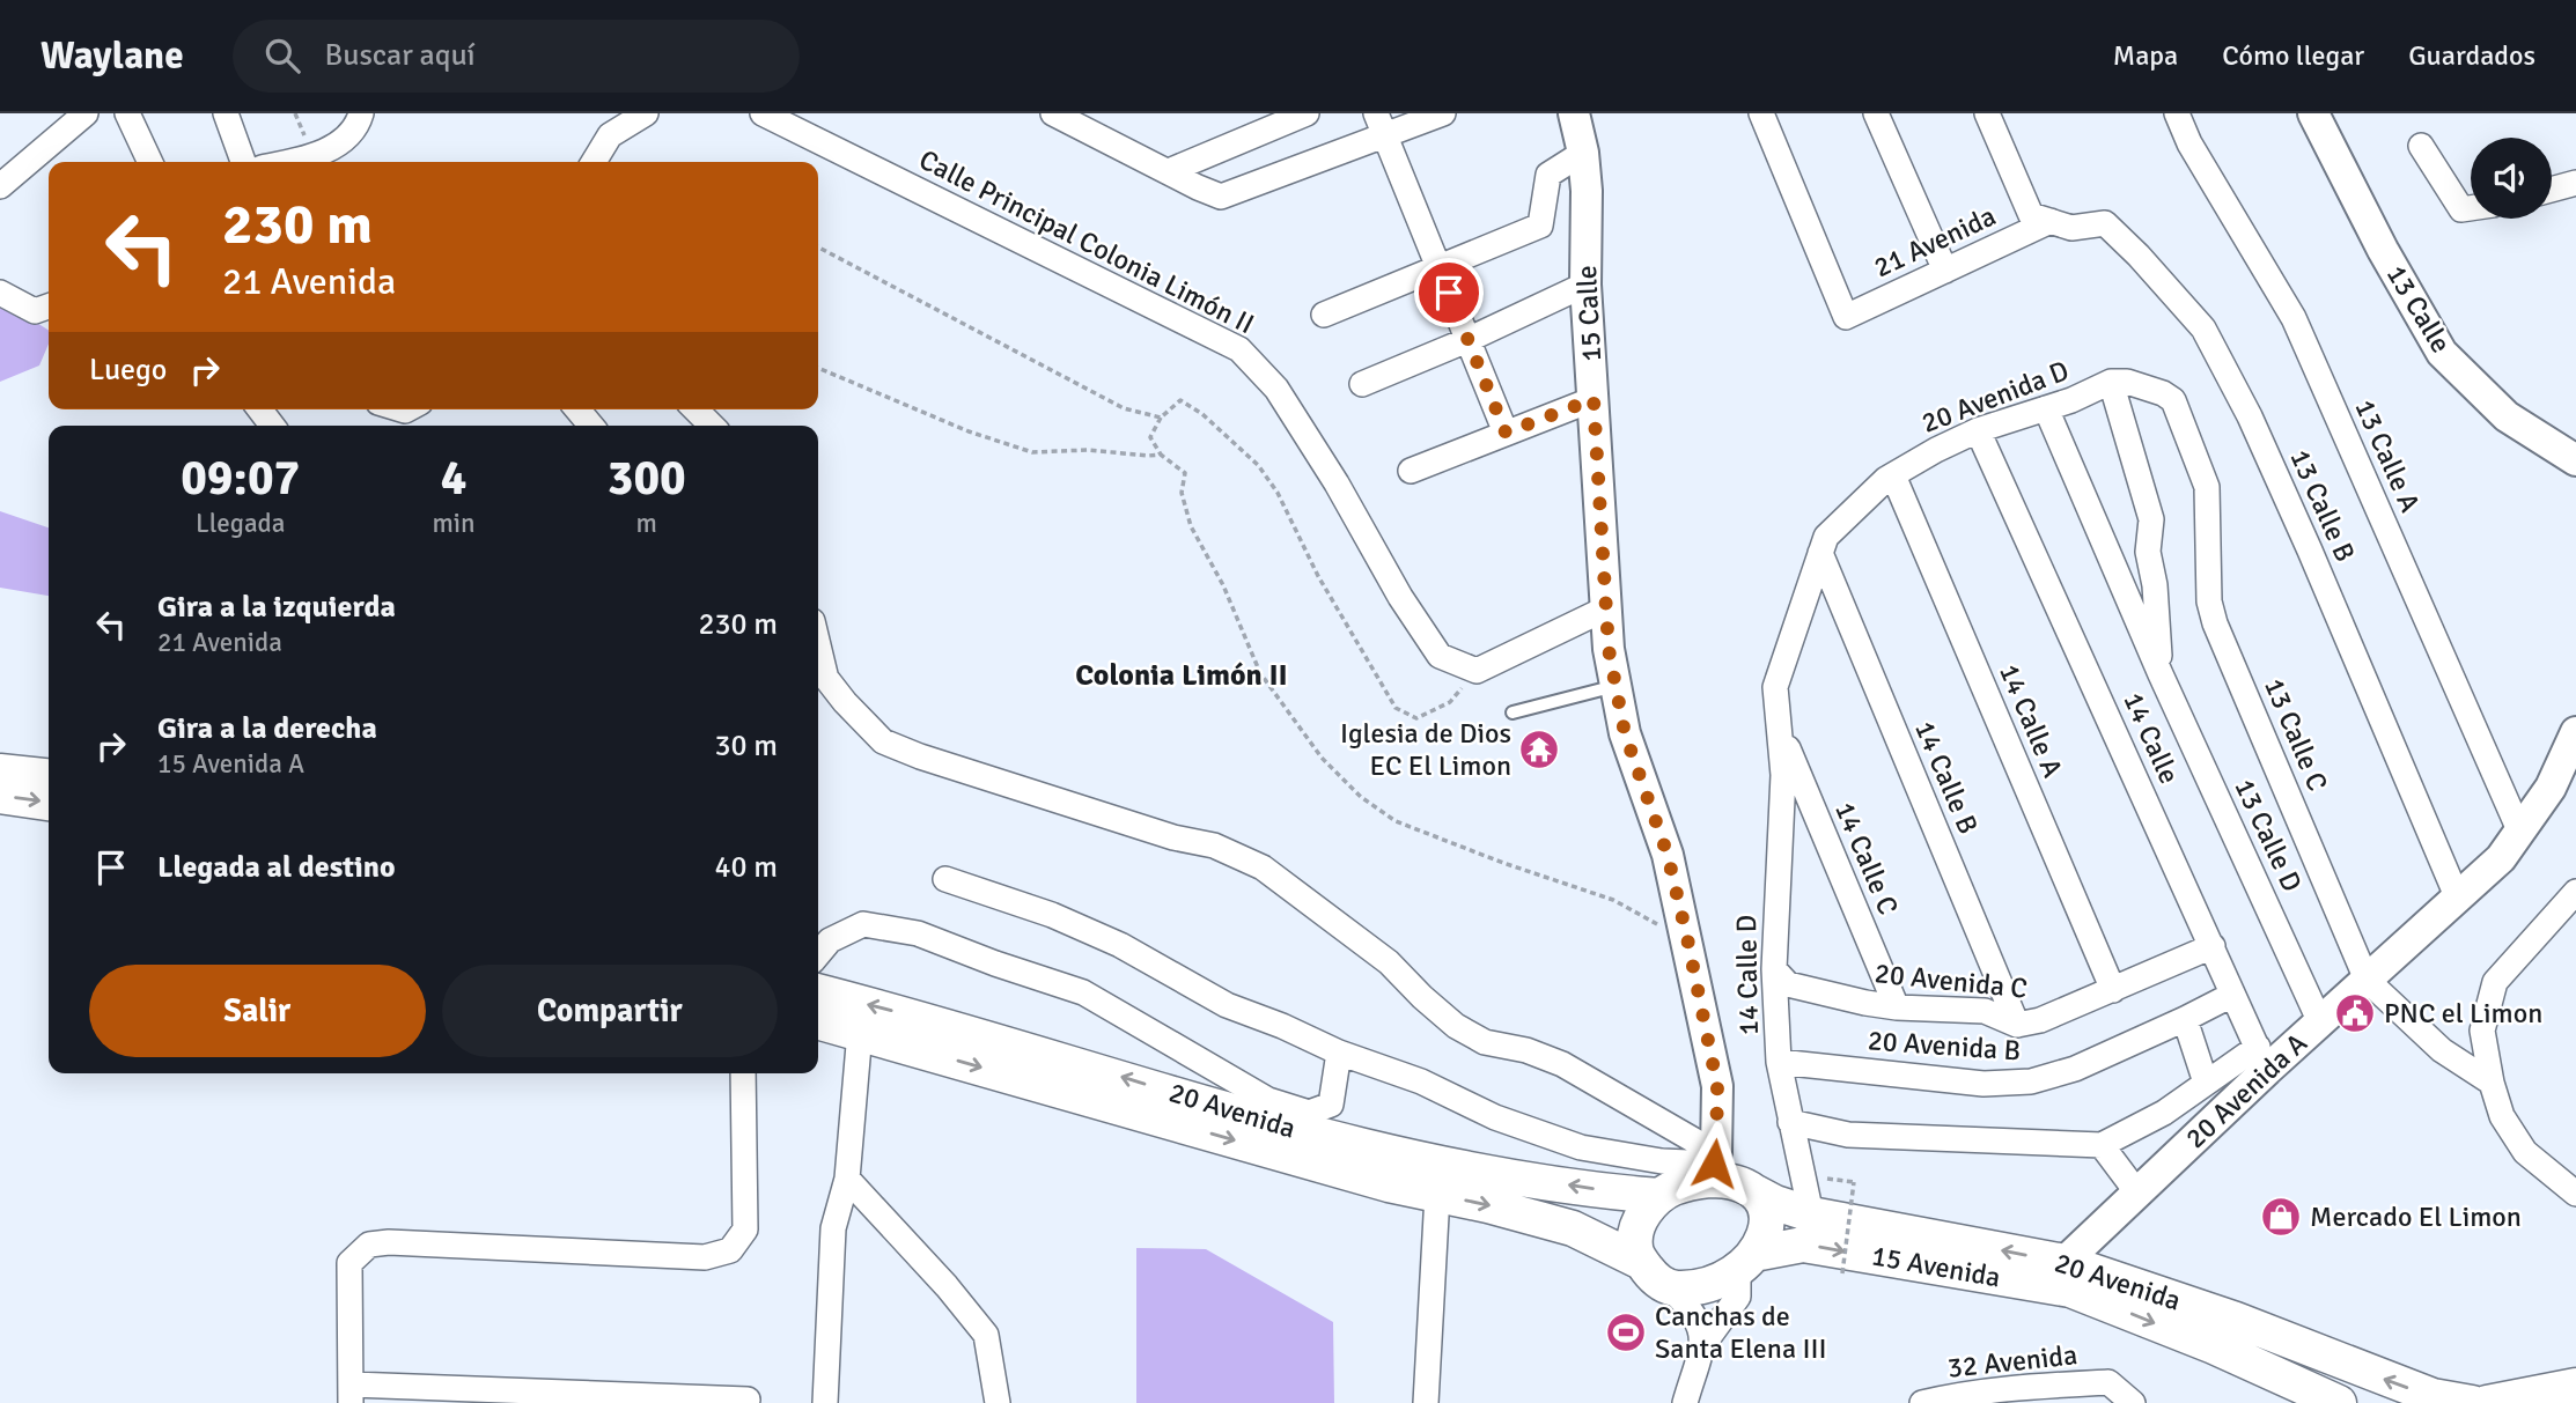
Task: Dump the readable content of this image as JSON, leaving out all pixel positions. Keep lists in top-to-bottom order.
{
  "streets": {
    "main road": ["20 Avenida", "15 Avenida"],
    "street": [
      "Calle Principal Colonia Limón II",
      "21 Avenida",
      "13 Calle",
      "15 Calle",
      "20 Avenida D",
      "13 Calle A",
      "13 Calle B",
      "14 Calle A",
      "13 Calle C",
      "14 Calle",
      "14 Calle B",
      "13 Calle D",
      "14 Calle C",
      "14 Calle D",
      "20 Avenida C",
      "20 Avenida B",
      "20 Avenida A",
      "32 Avenida"
    ]
  },
  "crossings": [
    ["21 Avenida", "13 Calle B"],
    ["15 Calle", "20 Avenida"],
    ["15 Calle", "15 Avenida"],
    ["20 Avenida D", "14 Calle A"],
    ["20 Avenida D", "13 Calle C"],
    ["20 Avenida D", "14 Calle"],
    ["20 Avenida D", "14 Calle B"],
    ["20 Avenida D", "13 Calle D"],
    ["20 Avenida D", "14 Calle C"],
    ["20 Avenida D", "14 Calle D"],
    ["13 Calle A", "20 Avenida A"],
    ["13 Calle B", "20 Avenida A"],
    ["14 Calle A", "20 Avenida C"],
    ["13 Calle C", "13 Calle D"],
    ["13 Calle C", "20 Avenida A"],
    ["14 Calle", "20 Avenida C"],
    ["14 Calle", "20 Avenida B"],
    ["14 Calle", "20 Avenida A"],
    ["14 Calle B", "20 Avenida C"],
    ["13 Calle D", "20 Avenida A"],
    ["14 Calle C", "14 Calle D"],
    ["14 Calle C", "20 Avenida C"],
    ["14 Calle D", "20 Avenida C"],
    ["14 Calle D", "20 Avenida B"],
    ["14 Calle D", "20 Avenida A"],
    ["14 Calle D", "20 Avenida"],
    ["20 Avenida A", "20 Avenida"],
    ["20 Avenida", "15 Avenida"]
  ],
  "one_way": ["15 Avenida"],
  "districts": ["Colonia Limón II"],
  "places": {
    "temple": ["Iglesia de Dios EC El Limon"],
    "public building": ["PNC el Limon"],
    "shop": ["Mercado El Limon"],
    "sports": ["Canchas de Santa Elena III"]
  },
  "page": {
    "header": "Waylane",
    "search": "Buscar aquí",
    "nav": ["Mapa", "Cómo llegar", "Guardados"],
    "turn": ["230 m", "21 Avenida"],
    "then": "Luego",
    "eta": [
      "09:07",
      "Llegada",
      "4",
      "min",
      "300",
      "m"
    ],
    "list": [
      {
        "name": "Gira a la izquierda",
        "note": "21 Avenida",
        "value": "230 m"
      },
      {
        "name": "Gira a la derecha",
        "note": "15 Avenida A",
        "value": "30 m"
      },
      {
        "name": "Llegada al destino",
        "value": "40 m"
      }
    ],
    "buttons": ["Salir", "Compartir"]
  }
}
